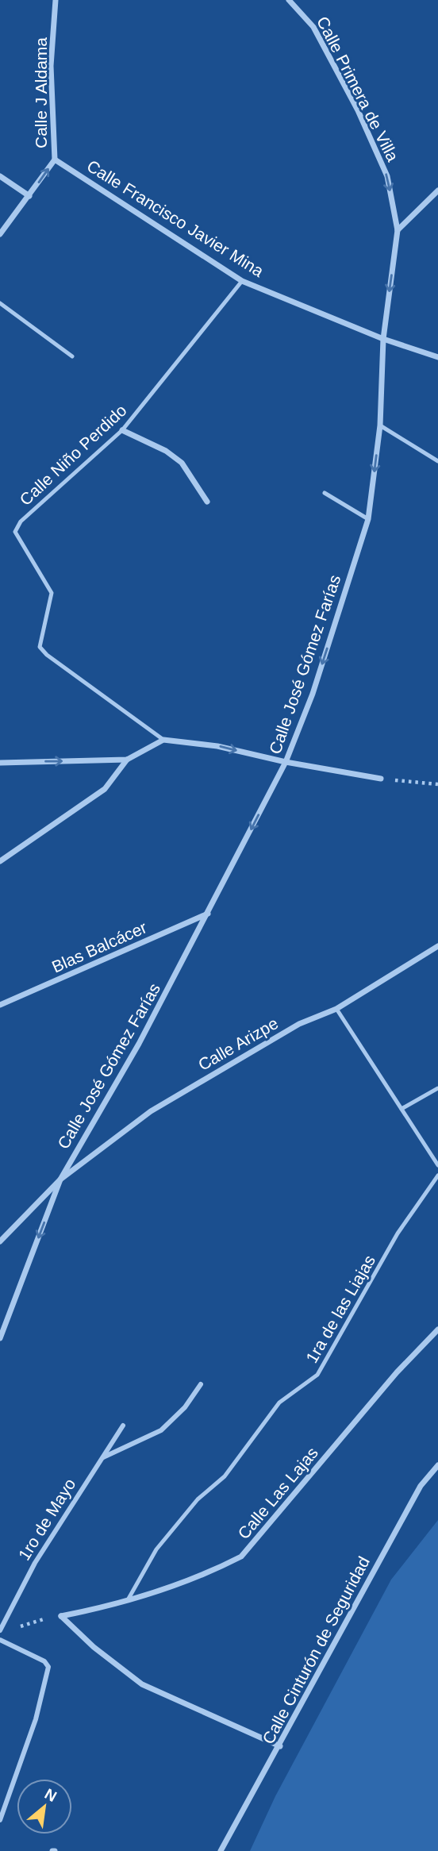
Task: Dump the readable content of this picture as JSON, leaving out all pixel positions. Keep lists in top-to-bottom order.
{
  "streets": {
    "street": [
      "Calle Primera de Villa",
      "Calle J Aldama",
      "Calle Francisco Javier Mina",
      "Calle José Gómez Farías",
      "Blas Balcácer",
      "Calle Arizpe",
      "Calle Las Lajas",
      "1ro de Mayo",
      "Calle Cinturón de Seguridad"
    ],
    "lane": ["Calle Niño Perdido", "1ra de las Liajas"]
  },
  "crossings": [
    ["Calle Primera de Villa", "Calle José Gómez Farías"],
    ["Calle J Aldama", "Calle Francisco Javier Mina"],
    ["Calle Francisco Javier Mina", "Calle Niño Perdido"],
    ["Calle Francisco Javier Mina", "Calle José Gómez Farías"],
    ["Calle José Gómez Farías", "Blas Balcácer"],
    ["Calle José Gómez Farías", "Calle Arizpe"],
    ["1ra de las Liajas", "Calle Las Lajas"]
  ],
  "one_way": ["Calle Primera de Villa", "Calle José Gómez Farías"],
  "north": "top right"
}
